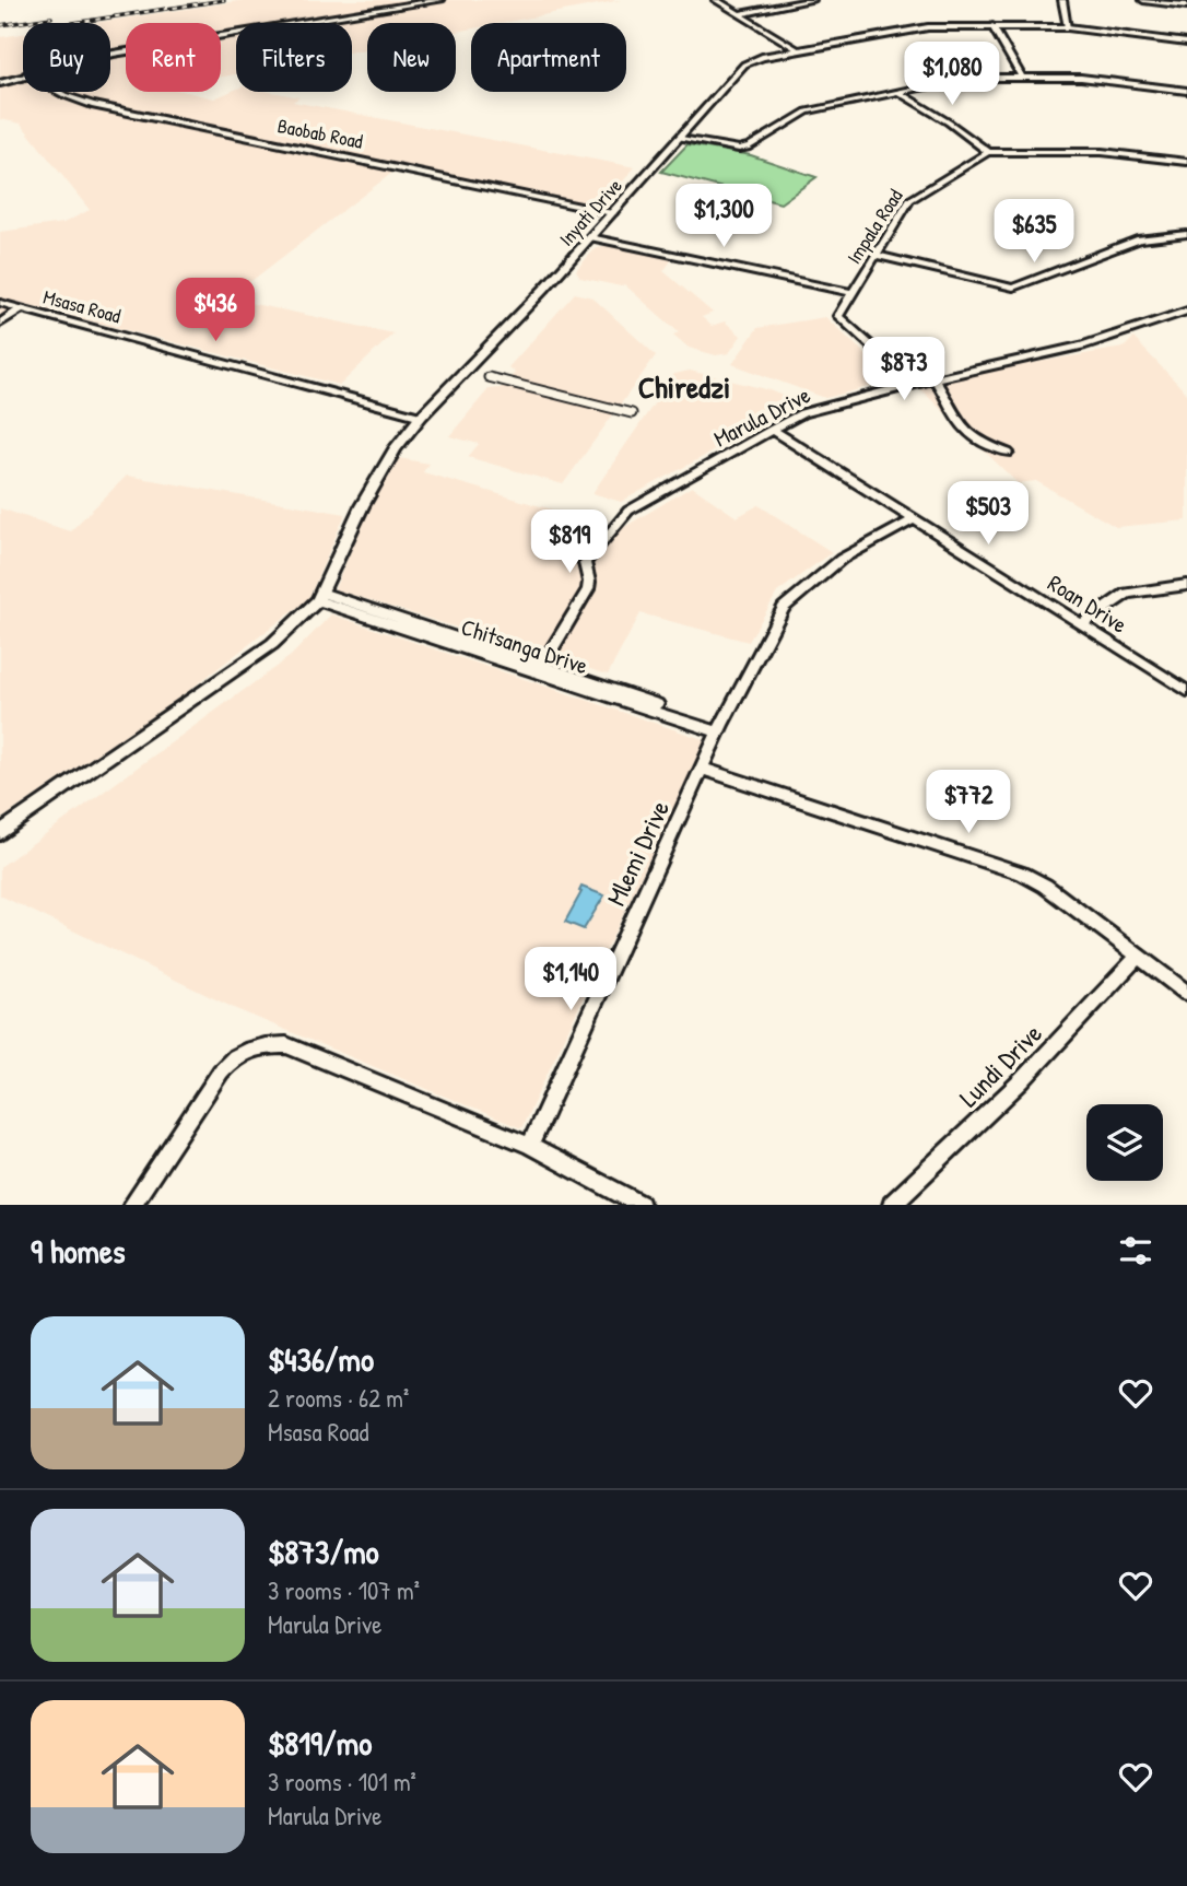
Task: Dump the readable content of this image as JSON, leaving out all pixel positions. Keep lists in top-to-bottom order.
{
  "streets": {
    "street": [
      "Baobab Road",
      "Inyati Drive",
      "Impala Road",
      "Msasa Road",
      "Marula Drive",
      "Roan Drive",
      "Chitsanga Drive",
      "Mlemi Drive",
      "Lundi Drive"
    ]
  },
  "crossings": [
    ["Baobab Road", "Inyati Drive"],
    ["Inyati Drive", "Msasa Road"],
    ["Inyati Drive", "Chitsanga Drive"],
    ["Impala Road", "Marula Drive"],
    ["Marula Drive", "Roan Drive"],
    ["Roan Drive", "Mlemi Drive"],
    ["Chitsanga Drive", "Mlemi Drive"]
  ],
  "districts": ["Chiredzi"],
  "page": {
    "chip": [
      "Buy",
      "Rent",
      "Filters",
      "New",
      "Apartment"
    ],
    "price": [
      "$1,080",
      "$1,300",
      "$635",
      "$436",
      "$873",
      "$503",
      "$819",
      "$772",
      "$1,140"
    ],
    "heading": "9 homes",
    "list": [
      {
        "name": "$436/mo",
        "note": "2 rooms · 62 m² · Msasa Road"
      },
      {
        "name": "$873/mo",
        "note": "3 rooms · 107 m² · Marula Drive"
      },
      {
        "name": "$819/mo",
        "note": "3 rooms · 101 m² · Marula Drive"
      }
    ]
  }
}
